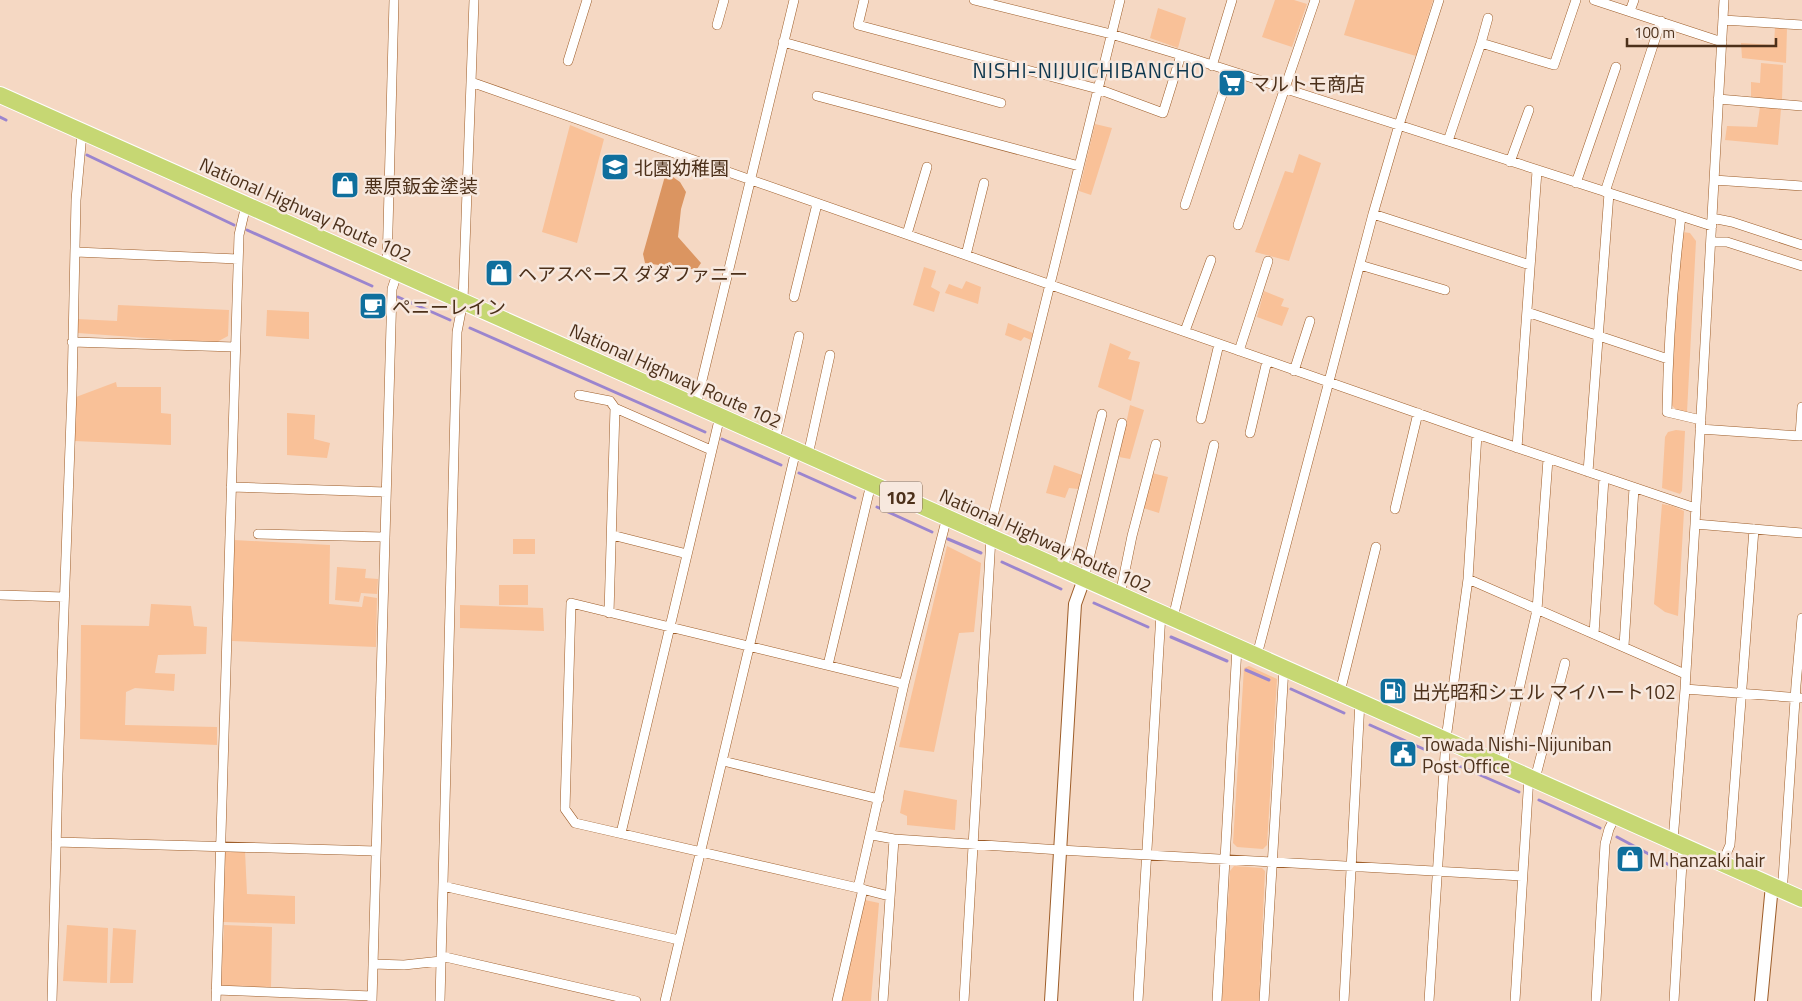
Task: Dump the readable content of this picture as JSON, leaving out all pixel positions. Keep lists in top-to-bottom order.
{
  "streets": {
    "highway": ["National Highway Route 102", "102"]
  },
  "districts": ["NISHI-NIJUICHIBANCHO"],
  "places": {
    "supermarket": ["マルトモ商店"],
    "school or university": ["北園幼稚園"],
    "shop": ["悪原鈑金塗装", "ヘアスペース ダダファニー", "M hanzaki hair"],
    "cafe": ["ペニーレイン"],
    "fuel station": ["出光昭和シェル マイハート102"],
    "public building": ["Towada Nishi-Nijuniban Post Office"]
  },
  "scale_bar": "100 m"
}
